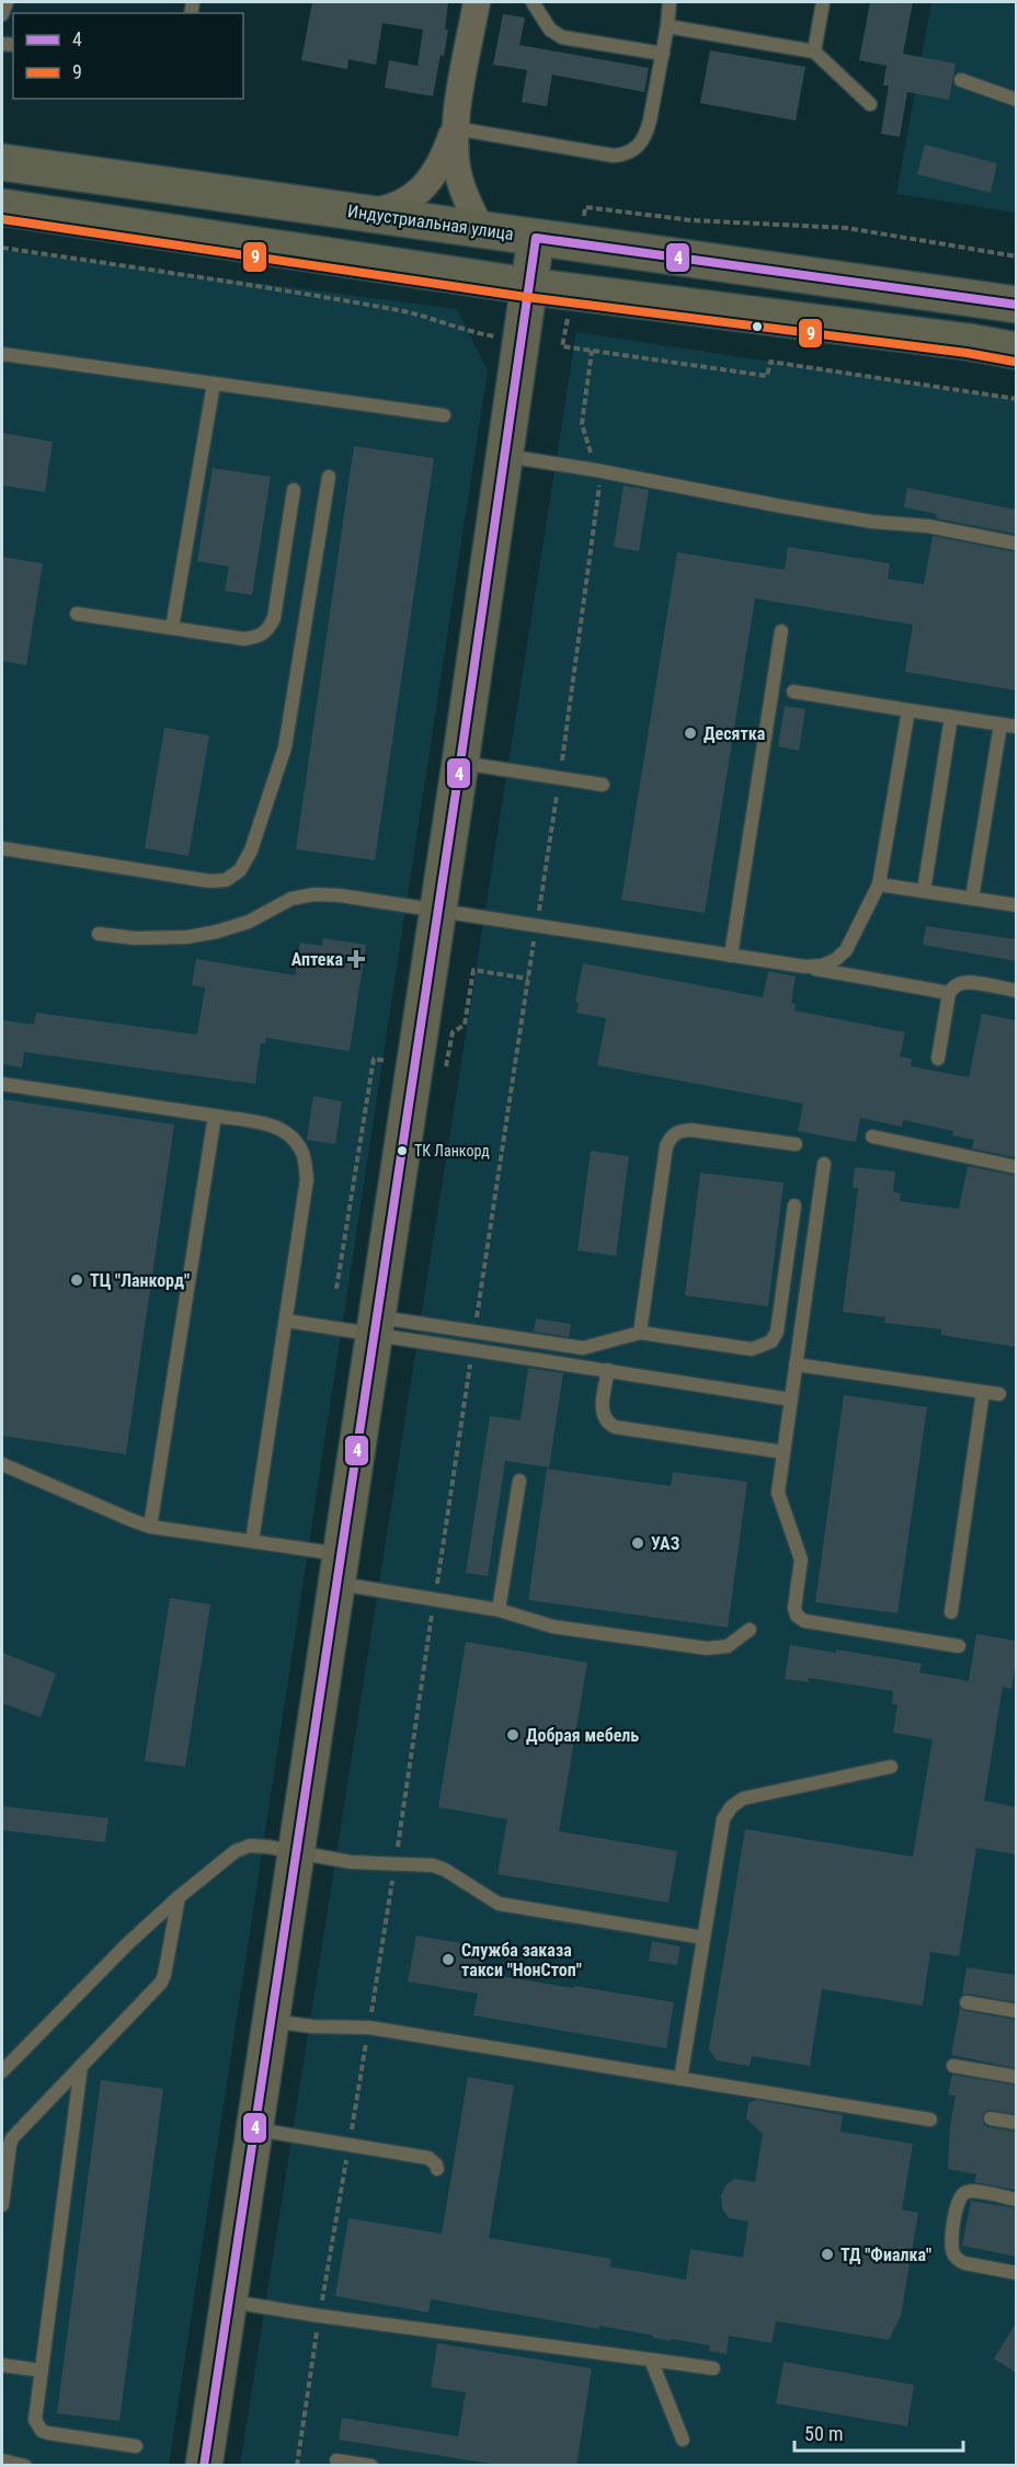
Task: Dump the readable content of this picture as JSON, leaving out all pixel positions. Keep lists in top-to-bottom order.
{
  "streets": {
    "main road": ["Индустриальная улица"]
  },
  "places": {
    "other": [
      "Десятка",
      "ТК Ланкорд",
      "ТЦ \"Ланкорд\"",
      "УАЗ",
      "Добрая мебель",
      "Служба заказа такси \"НонСтоп\"",
      "ТД \"Фиалка\""
    ],
    "health": ["Аптека"]
  },
  "lines": ["transit line 9", "transit line 4"],
  "legend": ["4", "9"],
  "scale_bar": "50 m"
}
